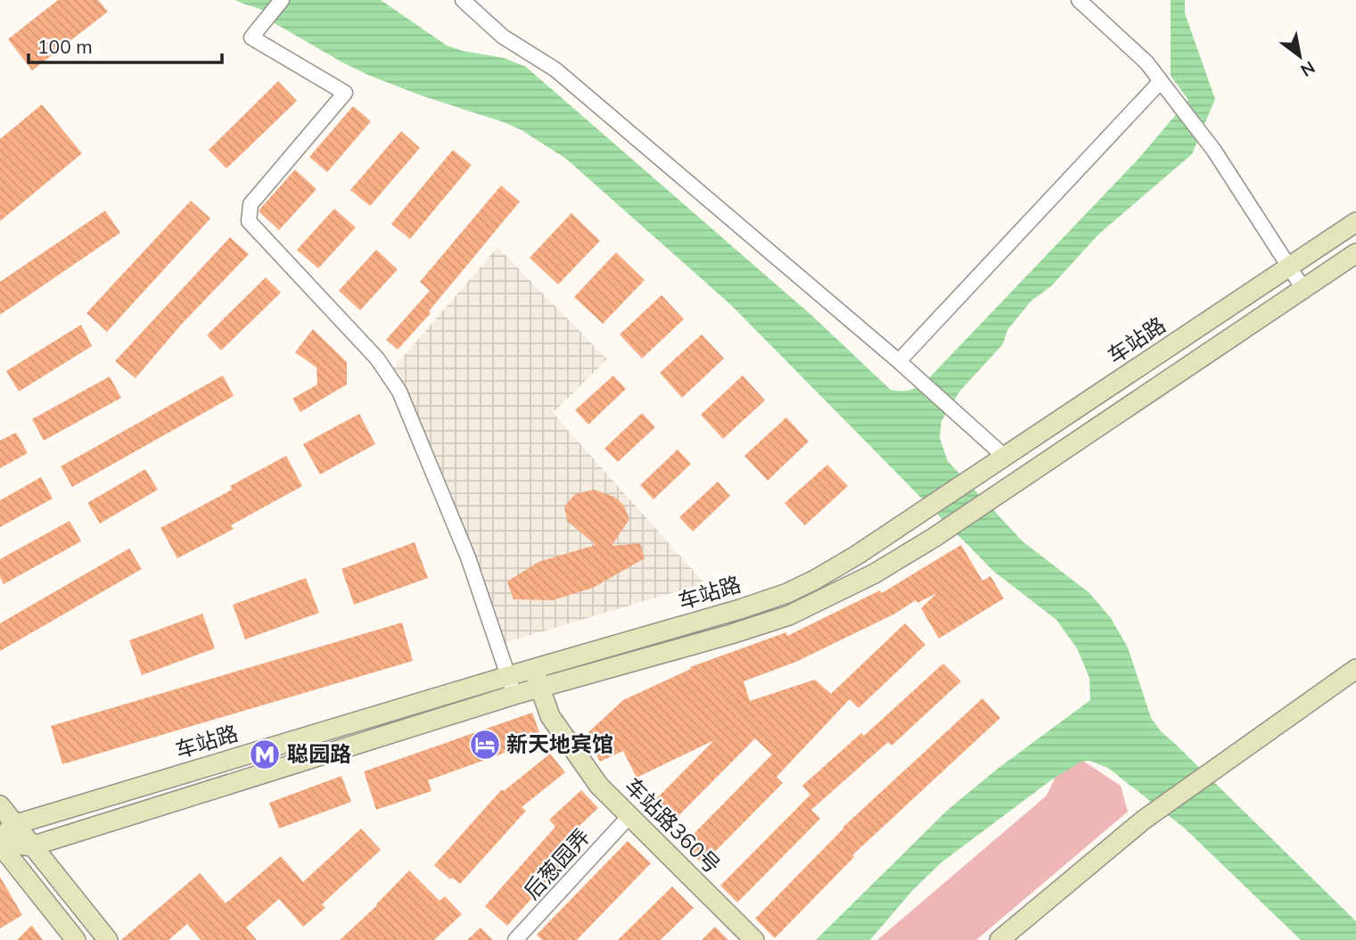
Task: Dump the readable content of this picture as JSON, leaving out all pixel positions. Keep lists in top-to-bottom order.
{
  "streets": {
    "main road": ["车站路", "车站路360号"],
    "street": ["后葱园弄"]
  },
  "crossings": [
    ["车站路", "车站路360号"],
    ["车站路360号", "后葱园弄"]
  ],
  "places": {
    "hotel": ["新天地宾馆"],
    "metro station": ["聪园路"]
  },
  "scale_bar": "100 m",
  "north": "bottom right"
}
